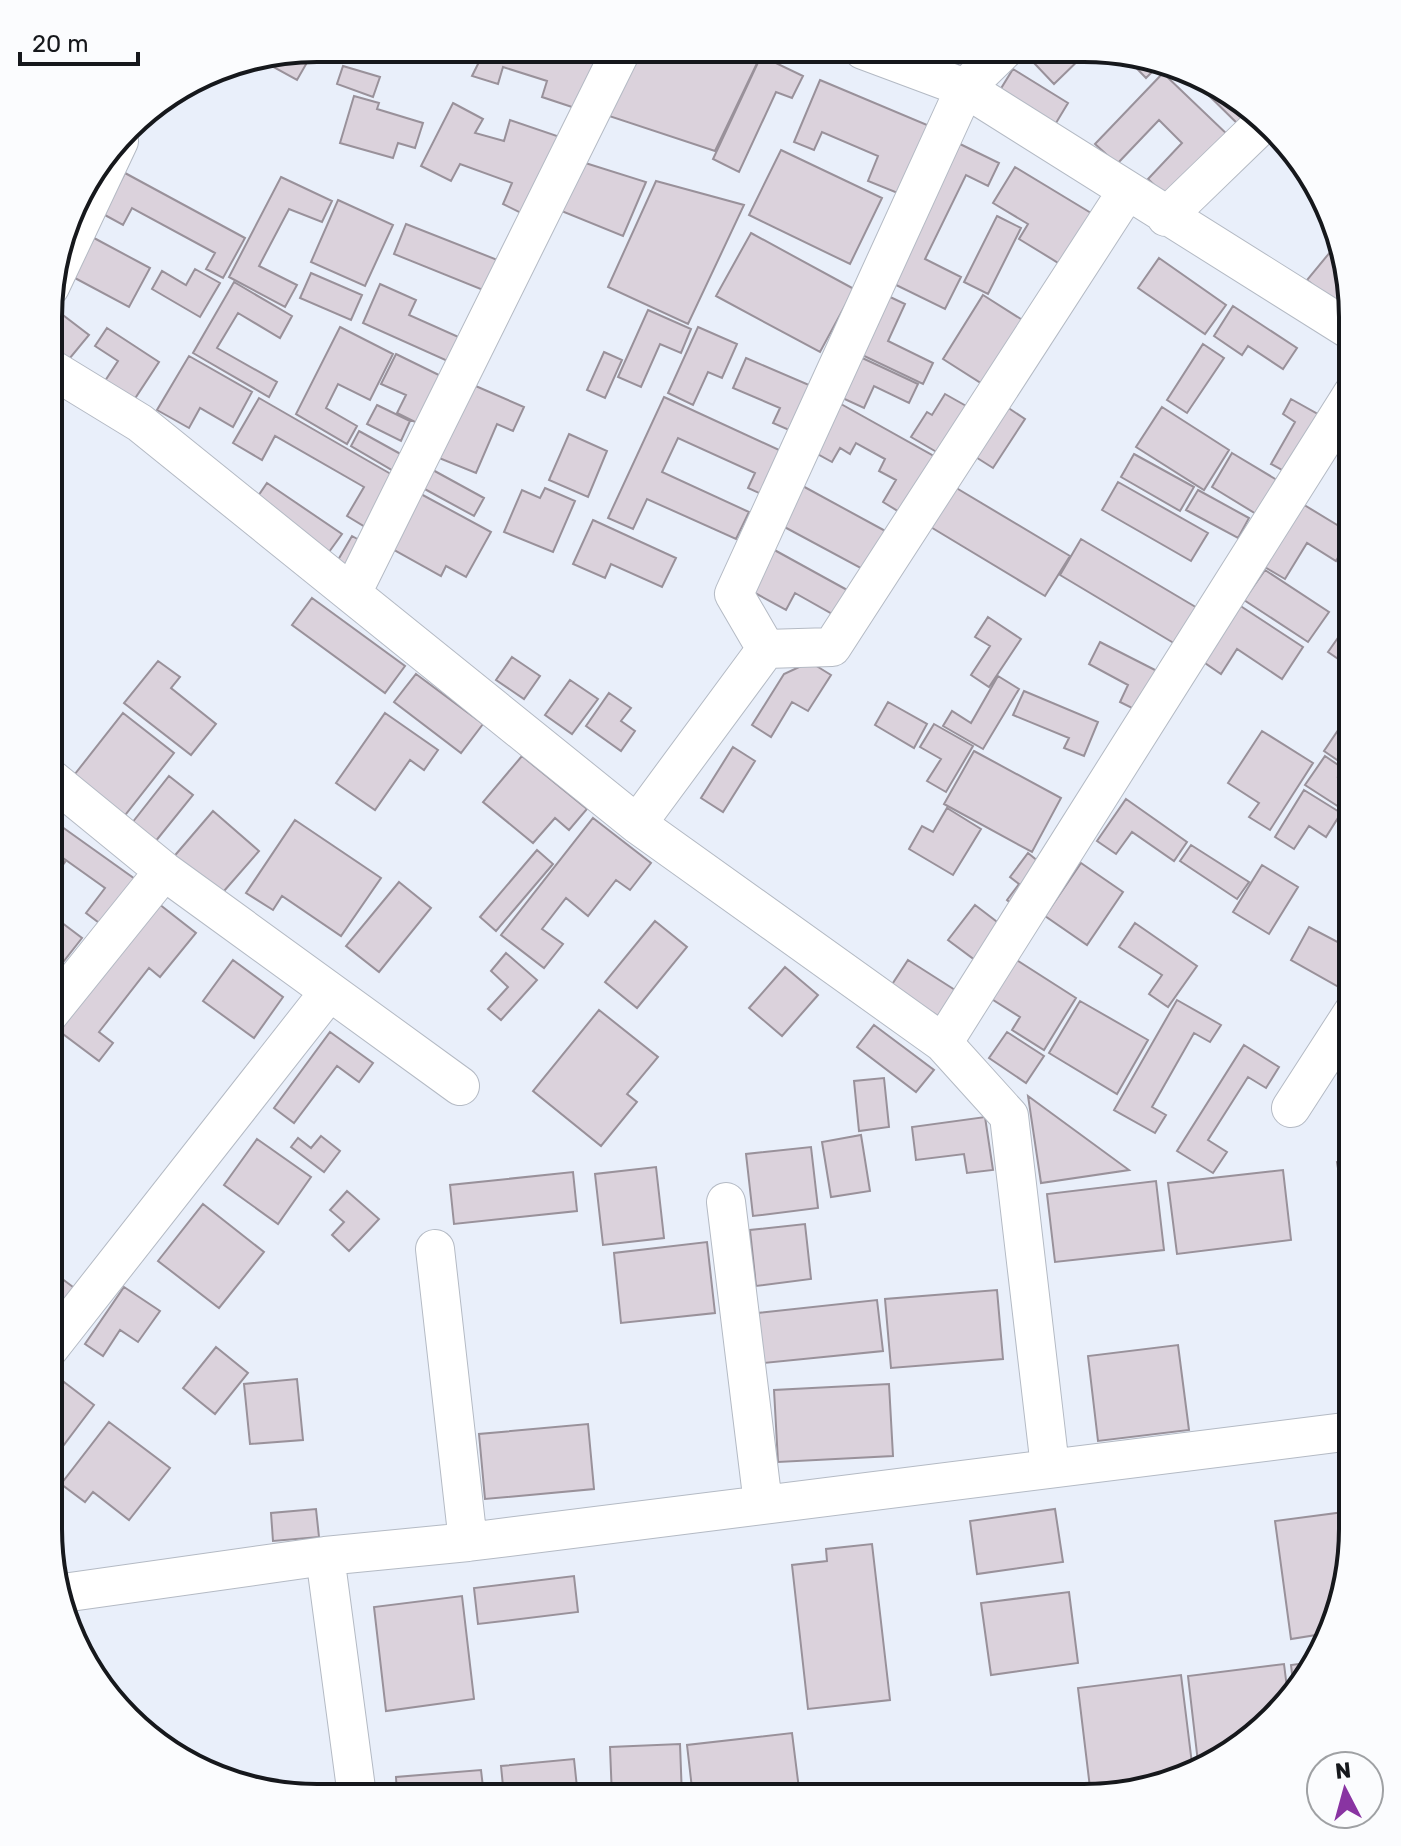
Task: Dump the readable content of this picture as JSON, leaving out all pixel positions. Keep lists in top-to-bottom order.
{
  "scale_bar": "20 m",
  "north": "top"
}
